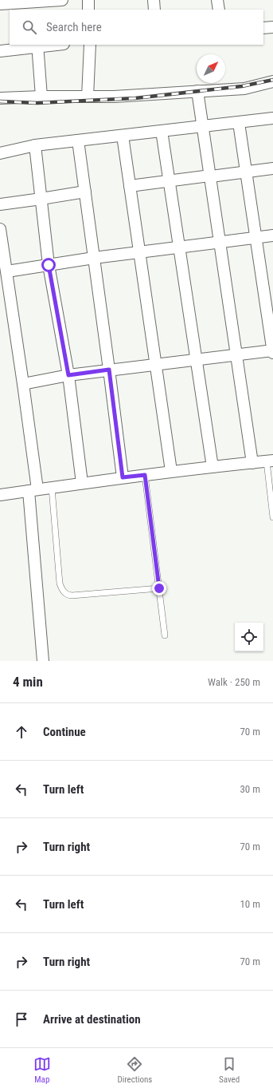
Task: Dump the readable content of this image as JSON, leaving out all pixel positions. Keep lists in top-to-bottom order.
{
  "north": "top right",
  "page": {
    "search": "Search here",
    "heading": ["4 min", "Walk · 250 m"],
    "list": [
      ["Continue", "70 m"],
      ["Turn left", "30 m"],
      ["Turn right", "70 m"],
      ["Turn left", "10 m"],
      ["Turn right", "70 m"],
      "Arrive at destination"
    ],
    "nav": ["Map", "Directions", "Saved"]
  }
}
